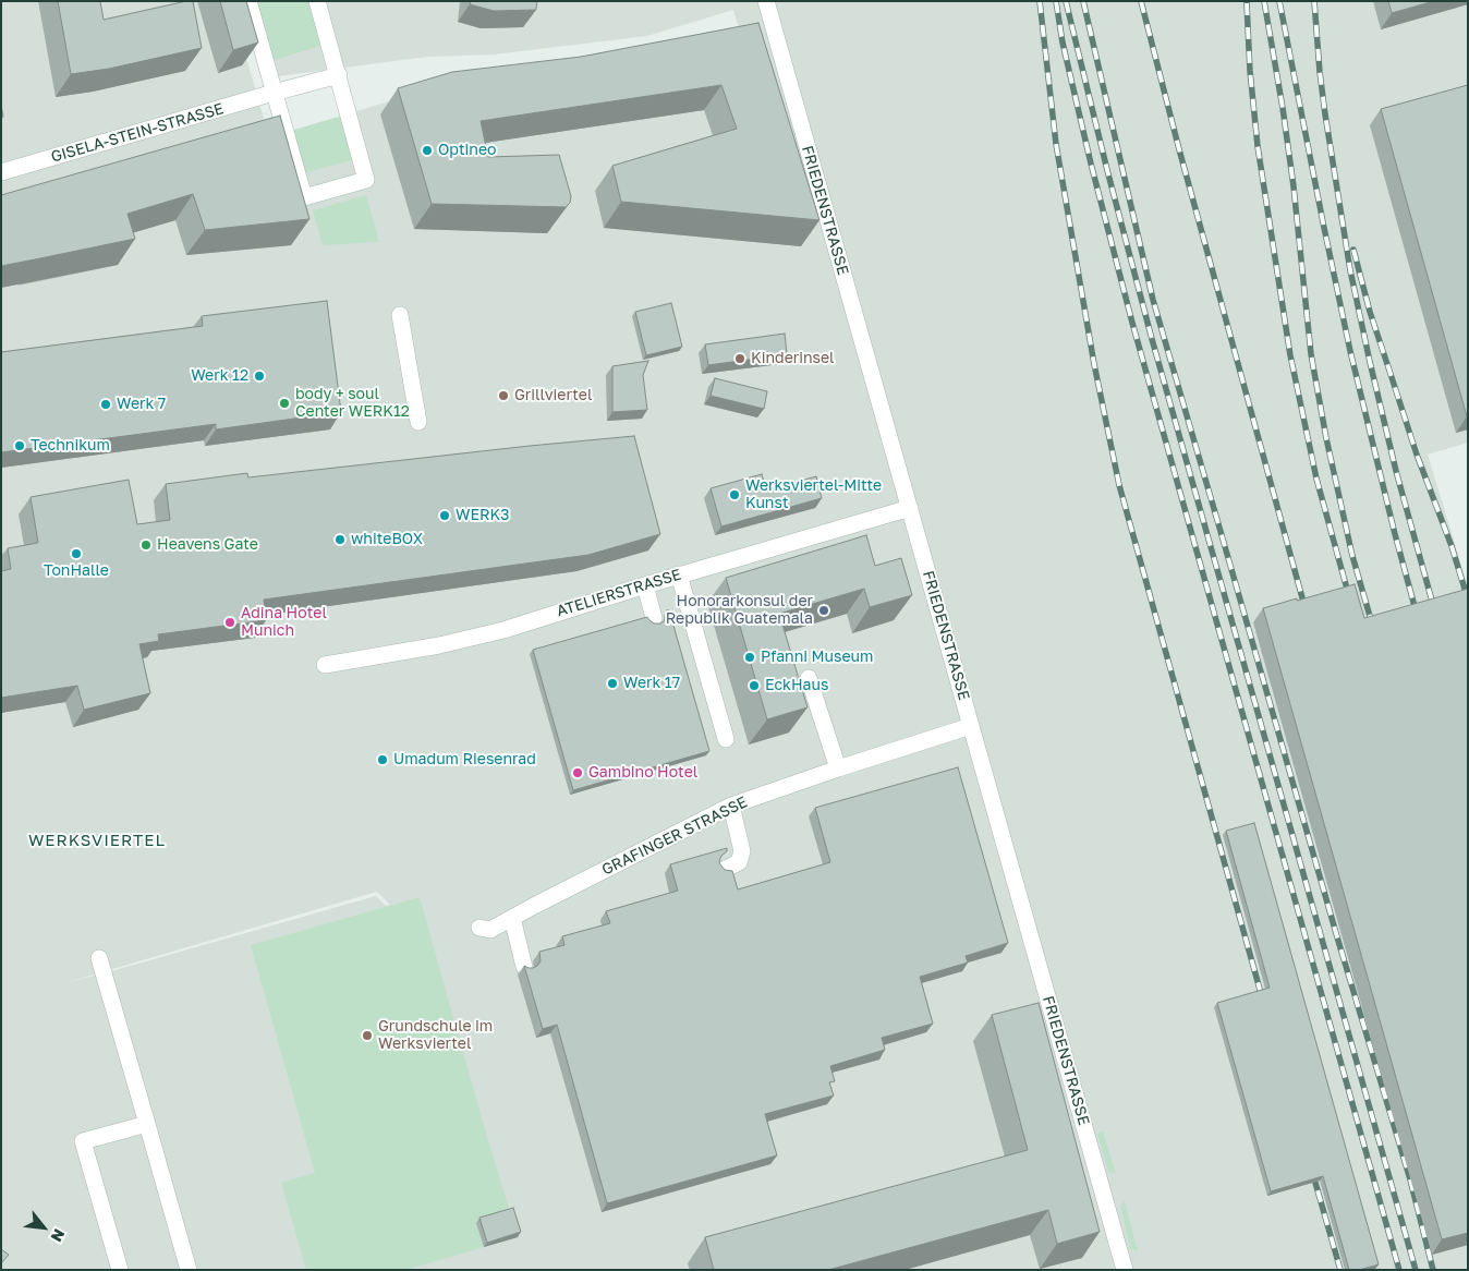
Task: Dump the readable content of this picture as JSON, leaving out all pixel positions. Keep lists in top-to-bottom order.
{
  "streets": {
    "street": [
      "GISELA-STEIN-STRASSE",
      "FRIEDENSTRASSE",
      "ATELIERSTRASSE",
      "GRAFINGER STRASSE"
    ]
  },
  "crossings": [
    ["FRIEDENSTRASSE", "ATELIERSTRASSE"],
    ["FRIEDENSTRASSE", "GRAFINGER STRASSE"]
  ],
  "districts": ["WERKSVIERTEL"],
  "places": [
    "Optineo",
    "Kinderinsel",
    "Werk 12",
    "Grillviertel",
    "body + soul Center WERK12",
    "Werk 7",
    "Technikum",
    "Werksviertel-Mitte Kunst",
    "WERK3",
    "whiteBOX",
    "Heavens Gate",
    "TonHalle",
    "Honorarkonsul der Republik Guatemala",
    "Adina Hotel Munich",
    "Pfanni Museum",
    "Werk 17",
    "EckHaus",
    "Umadum Riesenrad",
    "Gambino Hotel",
    "Grundschule im Werksviertel"
  ],
  "north": "bottom right"
}
